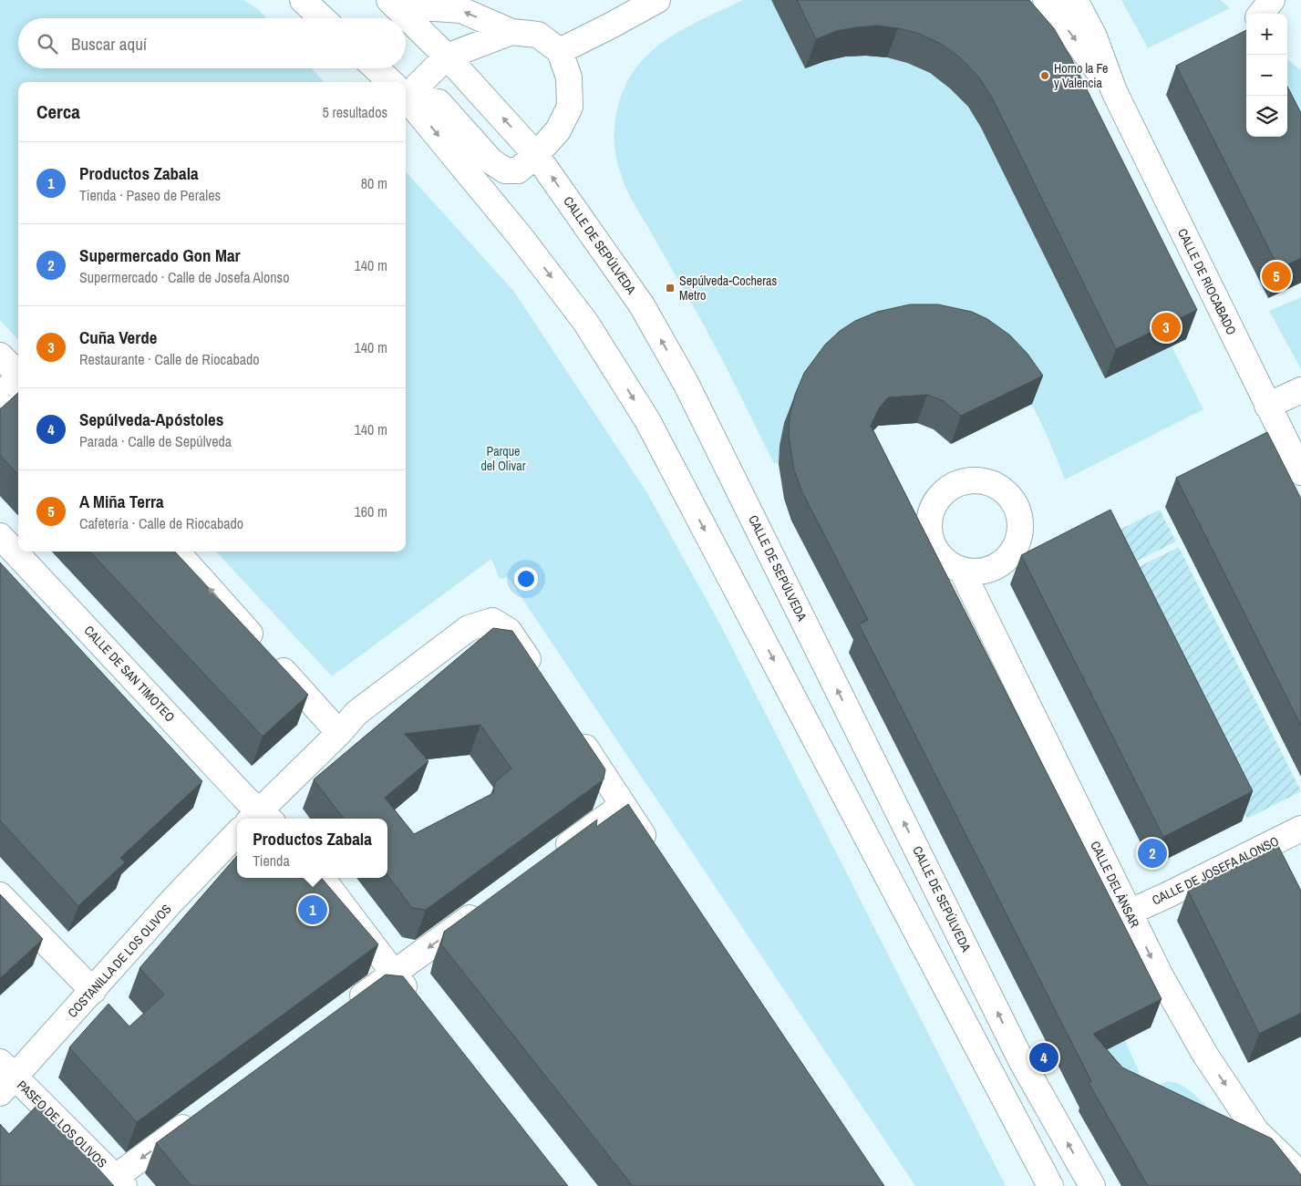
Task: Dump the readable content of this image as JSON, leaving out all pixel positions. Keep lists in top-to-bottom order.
{
  "streets": {
    "street": [
      "CALLE DE SEPÚLVEDA",
      "CALLE DE RIOCABADO",
      "CALLE DE SAN TIMOTEO",
      "CALLE DE JOSEFA ALONSO",
      "CALLE DEL ÁNSAR",
      "COSTANILLA DE LOS OLIVOS",
      "PASEO DE LOS OLIVOS"
    ]
  },
  "crossings": [
    ["CALLE DE JOSEFA ALONSO", "CALLE DEL ÁNSAR"],
    ["COSTANILLA DE LOS OLIVOS", "PASEO DE LOS OLIVOS"]
  ],
  "parks": ["Parque del Olivar"],
  "places": {
    "other": ["Horno la Fe y Valencia"],
    "transit": ["Sepúlveda-Cocheras Metro"]
  },
  "page": {
    "map_buttons": ["+", "−"],
    "search": "Buscar aquí",
    "heading": ["Cerca", "5 resultados"],
    "list": [
      {
        "mark": "1",
        "name": "Productos Zabala",
        "note": "Tienda · Paseo de Perales",
        "value": "80 m"
      },
      {
        "mark": "2",
        "name": "Supermercado Gon Mar",
        "note": "Supermercado · Calle de Josefa Alonso",
        "value": "140 m"
      },
      {
        "mark": "3",
        "name": "Cuña Verde",
        "note": "Restaurante · Calle de Riocabado",
        "value": "140 m"
      },
      {
        "mark": "4",
        "name": "Sepúlveda-Apóstoles",
        "note": "Parada · Calle de Sepúlveda",
        "value": "140 m"
      },
      {
        "mark": "5",
        "name": "A Miña Terra",
        "note": "Cafetería · Calle de Riocabado",
        "value": "160 m"
      }
    ],
    "pins": [
      "5",
      "3",
      "2",
      "1",
      "4"
    ],
    "popup": ["Productos Zabala", "Tienda"]
  }
}
